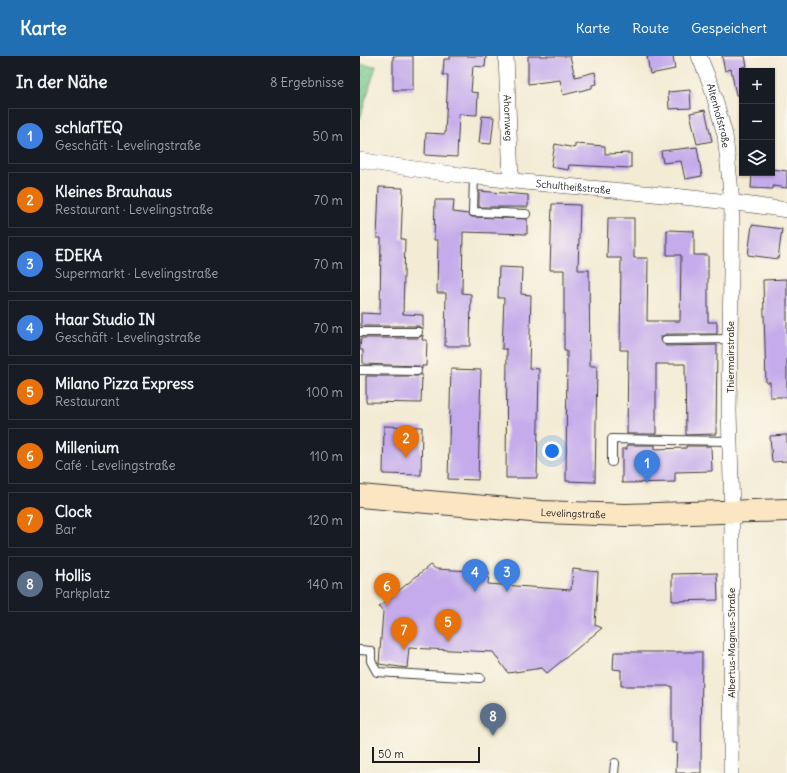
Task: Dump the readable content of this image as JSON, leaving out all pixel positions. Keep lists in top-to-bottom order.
{
  "streets": {
    "street": [
      "Altenhofstraße",
      "Ahornweg",
      "Schultheißstraße",
      "Thiermairstraße",
      "Levelingstraße",
      "Albertus-Magnus-Straße"
    ]
  },
  "crossings": [
    ["Altenhofstraße", "Schultheißstraße"],
    ["Altenhofstraße", "Thiermairstraße"],
    ["Ahornweg", "Schultheißstraße"],
    ["Schultheißstraße", "Thiermairstraße"],
    ["Thiermairstraße", "Levelingstraße"],
    ["Thiermairstraße", "Albertus-Magnus-Straße"],
    ["Levelingstraße", "Albertus-Magnus-Straße"]
  ],
  "scale_bar": "50 m",
  "page": {
    "header": "Karte",
    "nav": ["Karte", "Route", "Gespeichert"],
    "heading": ["In der Nähe", "8 Ergebnisse"],
    "map_buttons": ["+", "−"],
    "list": [
      {
        "mark": "1",
        "name": "schlafTEQ",
        "note": "Geschäft · Levelingstraße",
        "value": "50 m"
      },
      {
        "mark": "2",
        "name": "Kleines Brauhaus",
        "note": "Restaurant · Levelingstraße",
        "value": "70 m"
      },
      {
        "mark": "3",
        "name": "EDEKA",
        "note": "Supermarkt · Levelingstraße",
        "value": "70 m"
      },
      {
        "mark": "4",
        "name": "Haar Studio IN",
        "note": "Geschäft · Levelingstraße",
        "value": "70 m"
      },
      {
        "mark": "5",
        "name": "Milano Pizza Express",
        "note": "Restaurant",
        "value": "100 m"
      },
      {
        "mark": "6",
        "name": "Millenium",
        "note": "Café · Levelingstraße",
        "value": "110 m"
      },
      {
        "mark": "7",
        "name": "Clock",
        "note": "Bar",
        "value": "120 m"
      },
      {
        "mark": "8",
        "name": "Hollis",
        "note": "Parkplatz",
        "value": "140 m"
      }
    ],
    "pins": [
      "2",
      "1",
      "3",
      "4",
      "6",
      "5",
      "7",
      "8"
    ],
    "scale": "50 m"
  }
}
